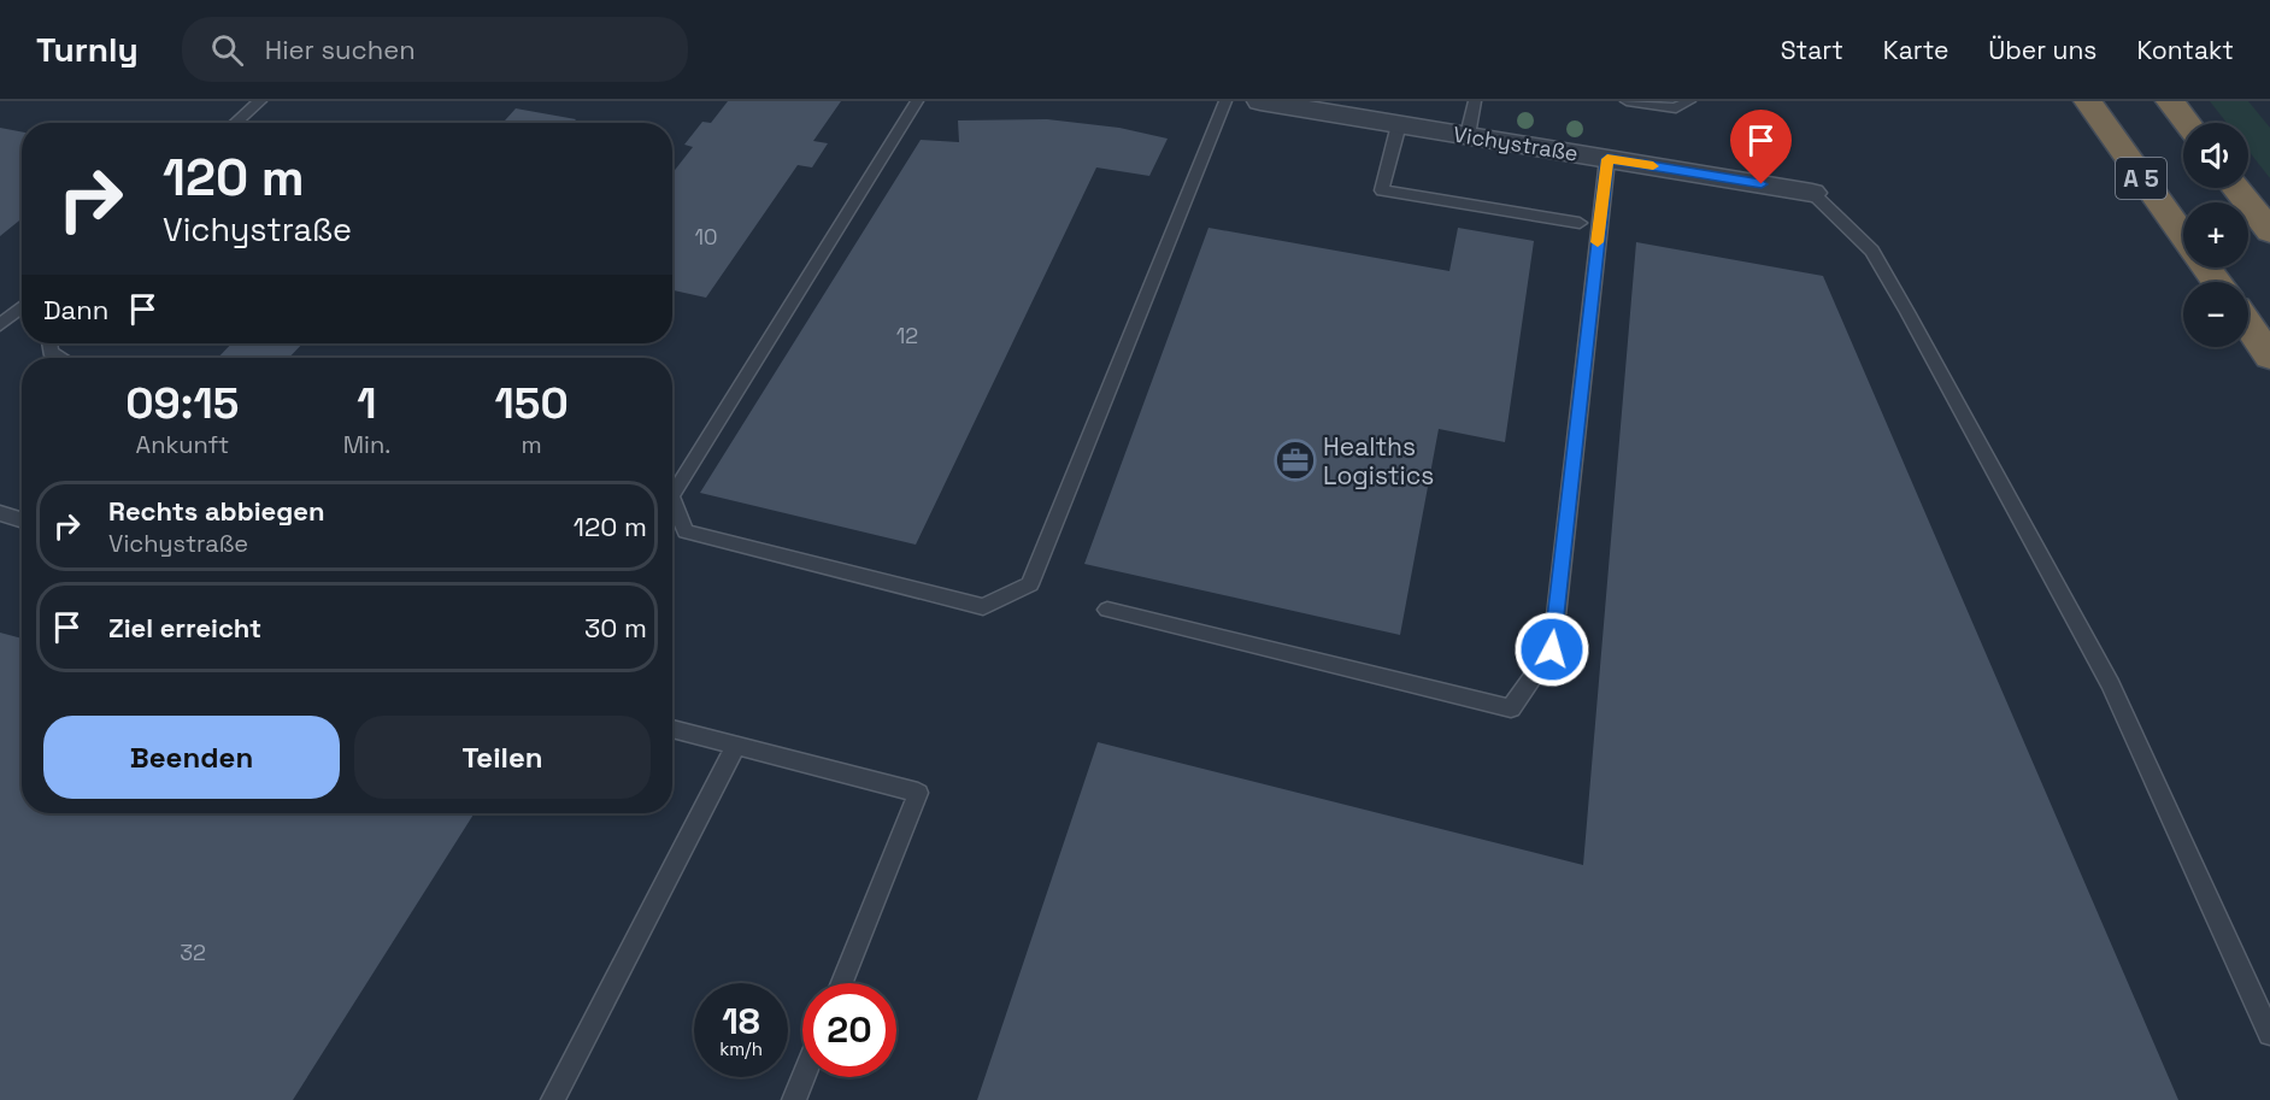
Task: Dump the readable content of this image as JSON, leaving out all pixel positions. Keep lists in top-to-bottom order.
{
  "streets": {
    "highway": ["A 5"],
    "street": ["Vichystraße"]
  },
  "places": {
    "office": ["Healths Logistics"]
  },
  "house_numbers": ["10", "12", "32"],
  "page": {
    "header": "Turnly",
    "search": "Hier suchen",
    "nav": [
      "Start",
      "Karte",
      "Über uns",
      "Kontakt"
    ],
    "map_buttons": ["+", "−"],
    "turn": ["120 m", "Vichystraße"],
    "then": "Dann",
    "eta": [
      "09:15",
      "Ankunft",
      "1",
      "Min.",
      "150",
      "m"
    ],
    "list": [
      {
        "name": "Rechts abbiegen",
        "note": "Vichystraße",
        "value": "120 m"
      },
      {
        "name": "Ziel erreicht",
        "value": "30 m"
      }
    ],
    "buttons": ["Beenden", "Teilen"],
    "speed": "18 km/h",
    "limit": "20"
  }
}
